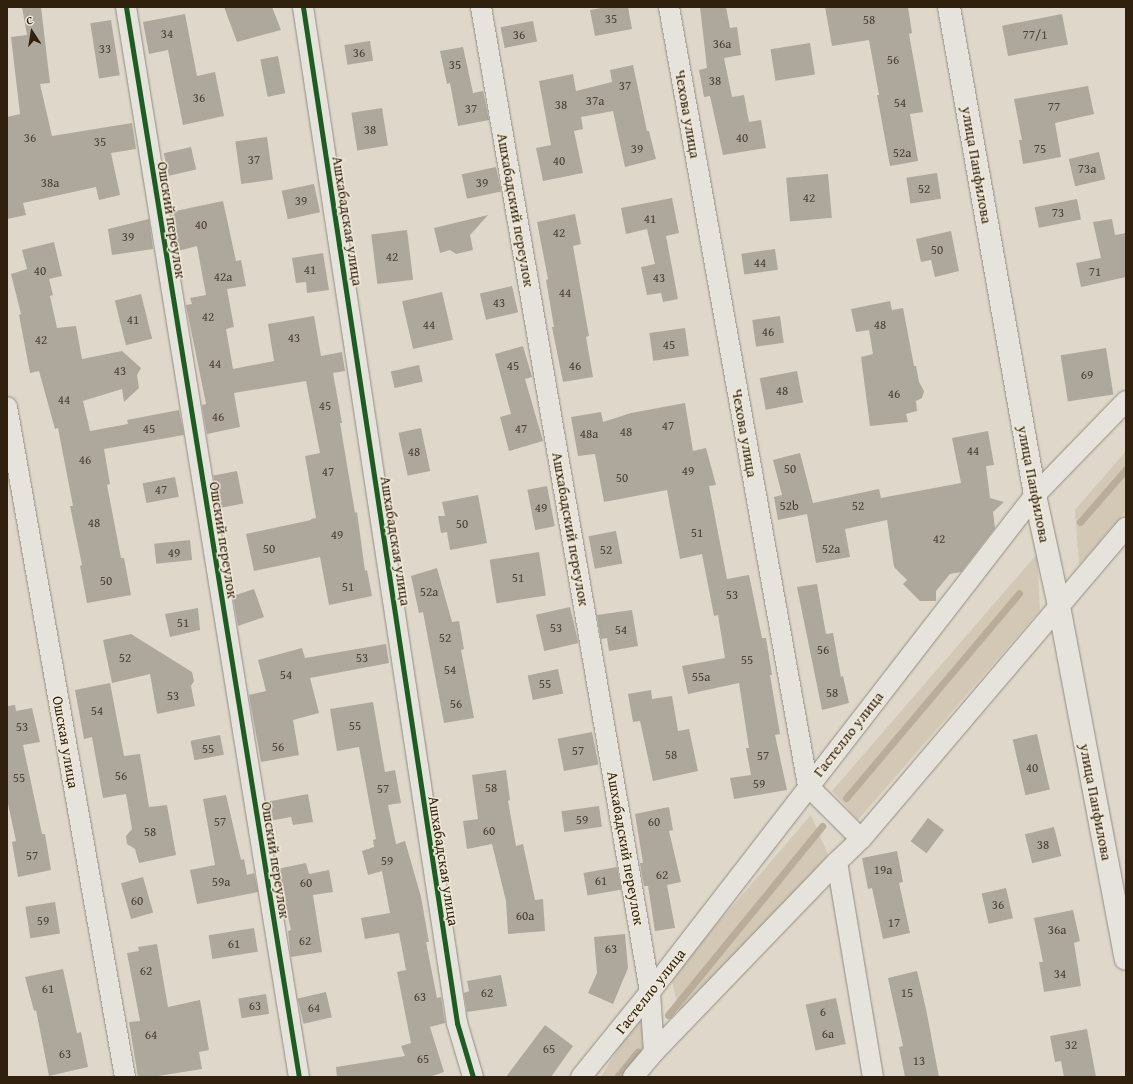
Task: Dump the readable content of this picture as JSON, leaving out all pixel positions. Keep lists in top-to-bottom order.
{
  "streets": {
    "street": [
      "Чехова улица",
      "улица Панфилова",
      "Ашхабадский переулок",
      "Ошский переулок",
      "Ашхабадская улица",
      "Гастелло улица",
      "Ошская улица"
    ]
  },
  "crossings": [
    ["Чехова улица", "Гастелло улица"],
    ["улица Панфилова", "Гастелло улица"],
    ["Ашхабадский переулок", "Гастелло улица"]
  ],
  "house_numbers": [
    "35",
    "58",
    "34",
    "36",
    "77/1",
    "36a",
    "33",
    "36",
    "56",
    "35",
    "38",
    "37",
    "36",
    "37а",
    "54",
    "38",
    "77",
    "37",
    "38",
    "36",
    "40",
    "35",
    "39",
    "75",
    "52a",
    "37",
    "40",
    "73а",
    "38a",
    "39",
    "52",
    "42",
    "39",
    "73",
    "41",
    "40",
    "42",
    "39",
    "50",
    "42",
    "44",
    "41",
    "40",
    "71",
    "42a",
    "43",
    "44",
    "43",
    "42",
    "41",
    "44",
    "48",
    "46",
    "43",
    "42",
    "45",
    "44",
    "45",
    "46",
    "43",
    "69",
    "48",
    "46",
    "44",
    "45",
    "46",
    "47",
    "45",
    "47",
    "48",
    "48a",
    "44",
    "48",
    "46",
    "50",
    "49",
    "47",
    "50",
    "47",
    "52b",
    "52",
    "49",
    "48",
    "50",
    "51",
    "49",
    "42",
    "50",
    "52a",
    "52",
    "49",
    "51",
    "50",
    "51",
    "52a",
    "53",
    "51",
    "53",
    "54",
    "52",
    "56",
    "52",
    "53",
    "55",
    "54",
    "54",
    "55а",
    "55",
    "58",
    "53",
    "56",
    "54",
    "55",
    "53",
    "56",
    "55",
    "57",
    "58",
    "57",
    "40",
    "56",
    "55",
    "59",
    "58",
    "57",
    "59",
    "57",
    "60",
    "60",
    "58",
    "38",
    "57",
    "59",
    "19а",
    "62",
    "61",
    "59а",
    "60",
    "60",
    "36",
    "60a",
    "59",
    "17",
    "36а",
    "62",
    "61",
    "63",
    "62",
    "34",
    "61",
    "62",
    "15",
    "63",
    "63",
    "64",
    "6",
    "6а",
    "64",
    "32",
    "65",
    "63",
    "65",
    "13"
  ],
  "north": "top"
}
